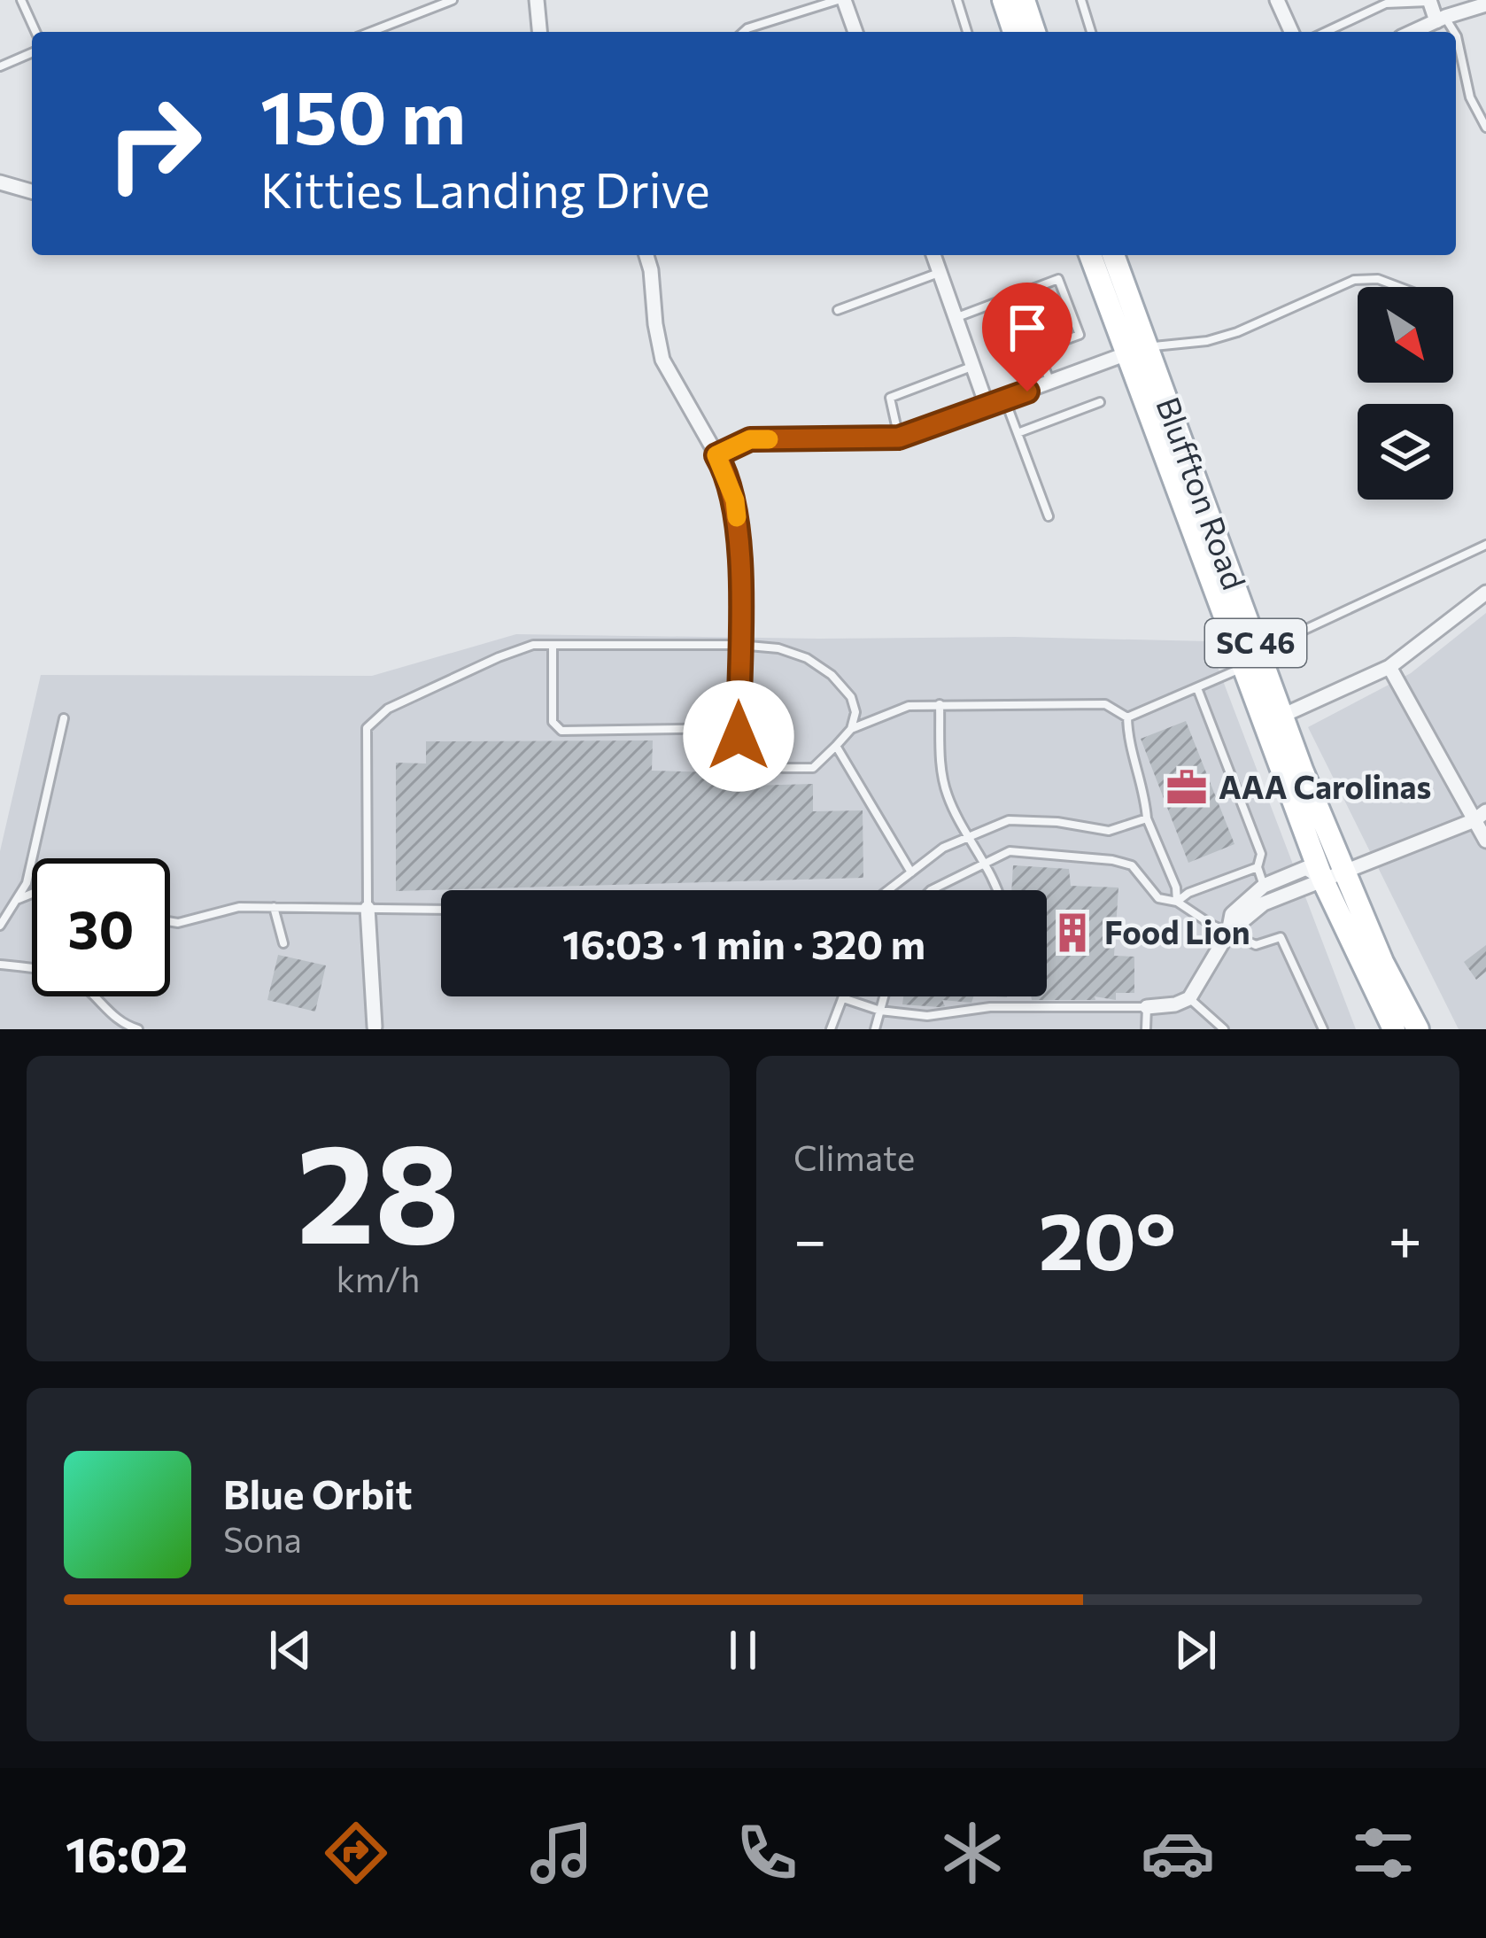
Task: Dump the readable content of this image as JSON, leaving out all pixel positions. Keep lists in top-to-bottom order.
{
  "streets": {
    "main road": ["Bluffton Road", "SC 46"]
  },
  "places": {
    "office": ["AAA Carolinas"],
    "building": ["Food Lion"]
  },
  "north": "bottom right",
  "page": {
    "turn": ["150 m", "Kitties Landing Drive"],
    "limit": "30",
    "trip": "16:03 · 1 min · 320 m",
    "tile": [
      ["28", "km/h"],
      "Climate"
    ],
    "heat": ["−", "20°", "+"],
    "song": ["Blue Orbit", "Sona"],
    "tabs": "16:02"
  }
}
